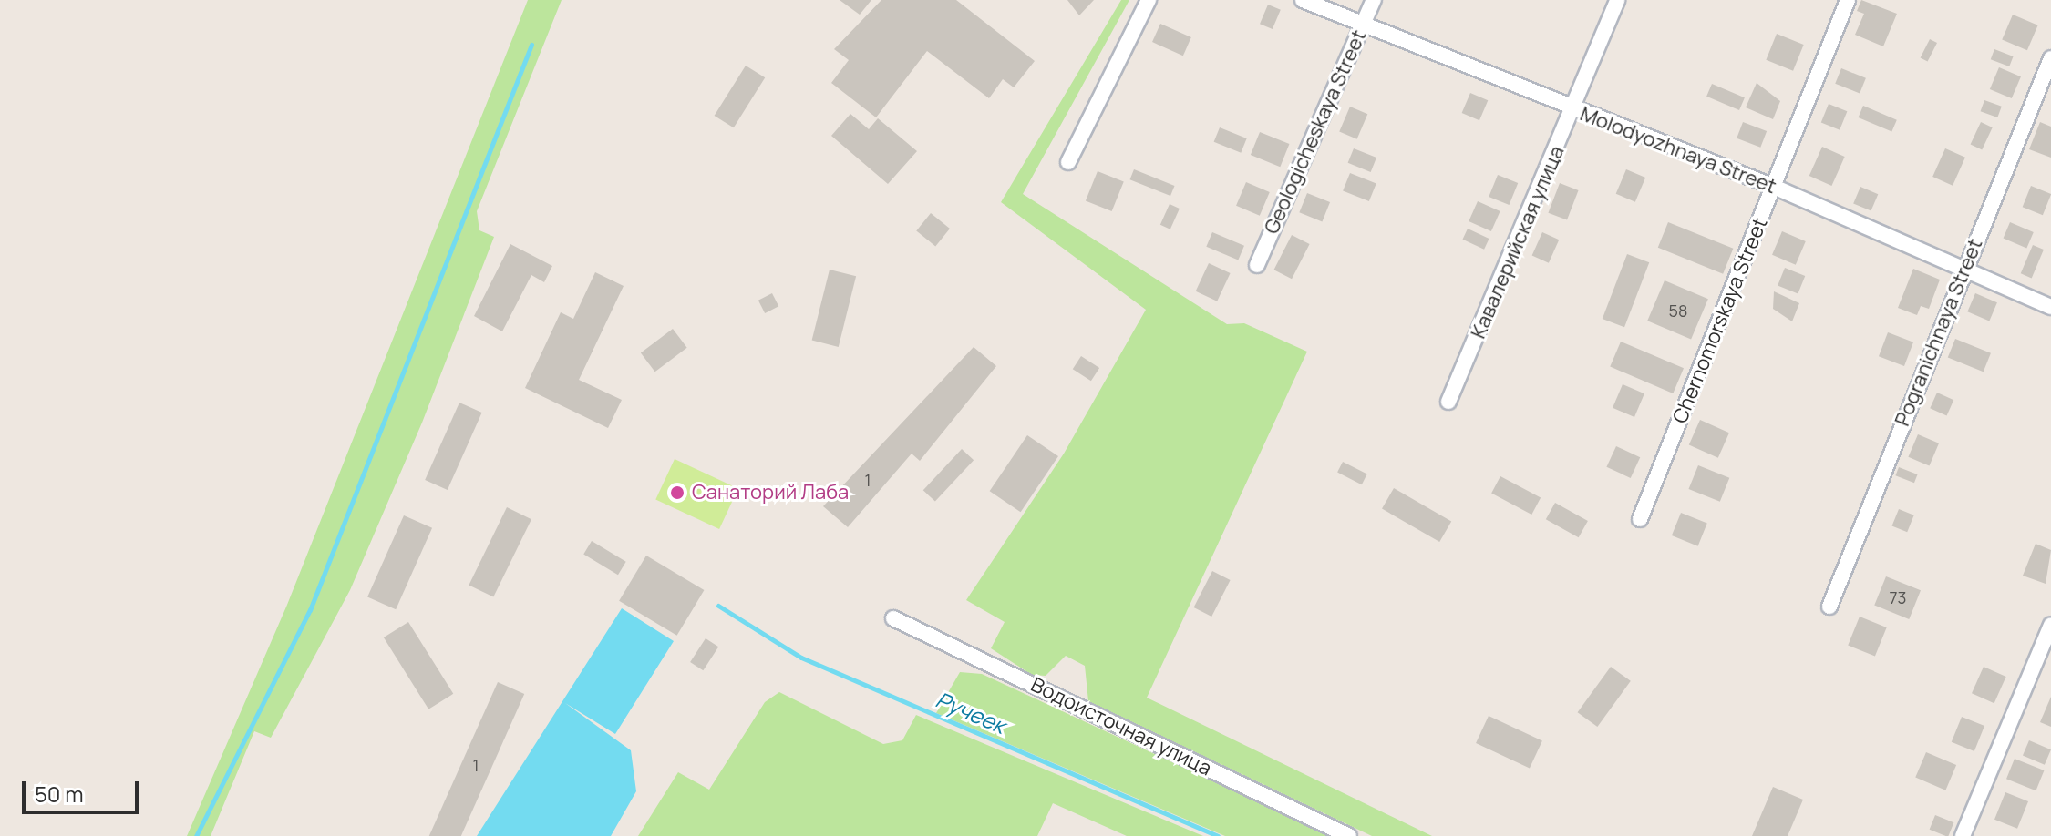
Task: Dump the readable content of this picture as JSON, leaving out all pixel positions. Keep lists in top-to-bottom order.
{
  "streets": {
    "street": [
      "Geologicheskaya Street",
      "Molodyozhnaya Street",
      "Кавалерийская улица",
      "Chernomorskaya Street",
      "Pogranichnaya Street",
      "Водоисточная улица"
    ]
  },
  "crossings": [
    ["Geologicheskaya Street", "Molodyozhnaya Street"],
    ["Molodyozhnaya Street", "Кавалерийская улица"],
    ["Molodyozhnaya Street", "Chernomorskaya Street"],
    ["Molodyozhnaya Street", "Pogranichnaya Street"]
  ],
  "water": ["Ручеек"],
  "places": ["Санаторий Лаба"],
  "house_numbers": [
    "58",
    "1",
    "73",
    "1"
  ],
  "scale_bar": "50 m"
}
